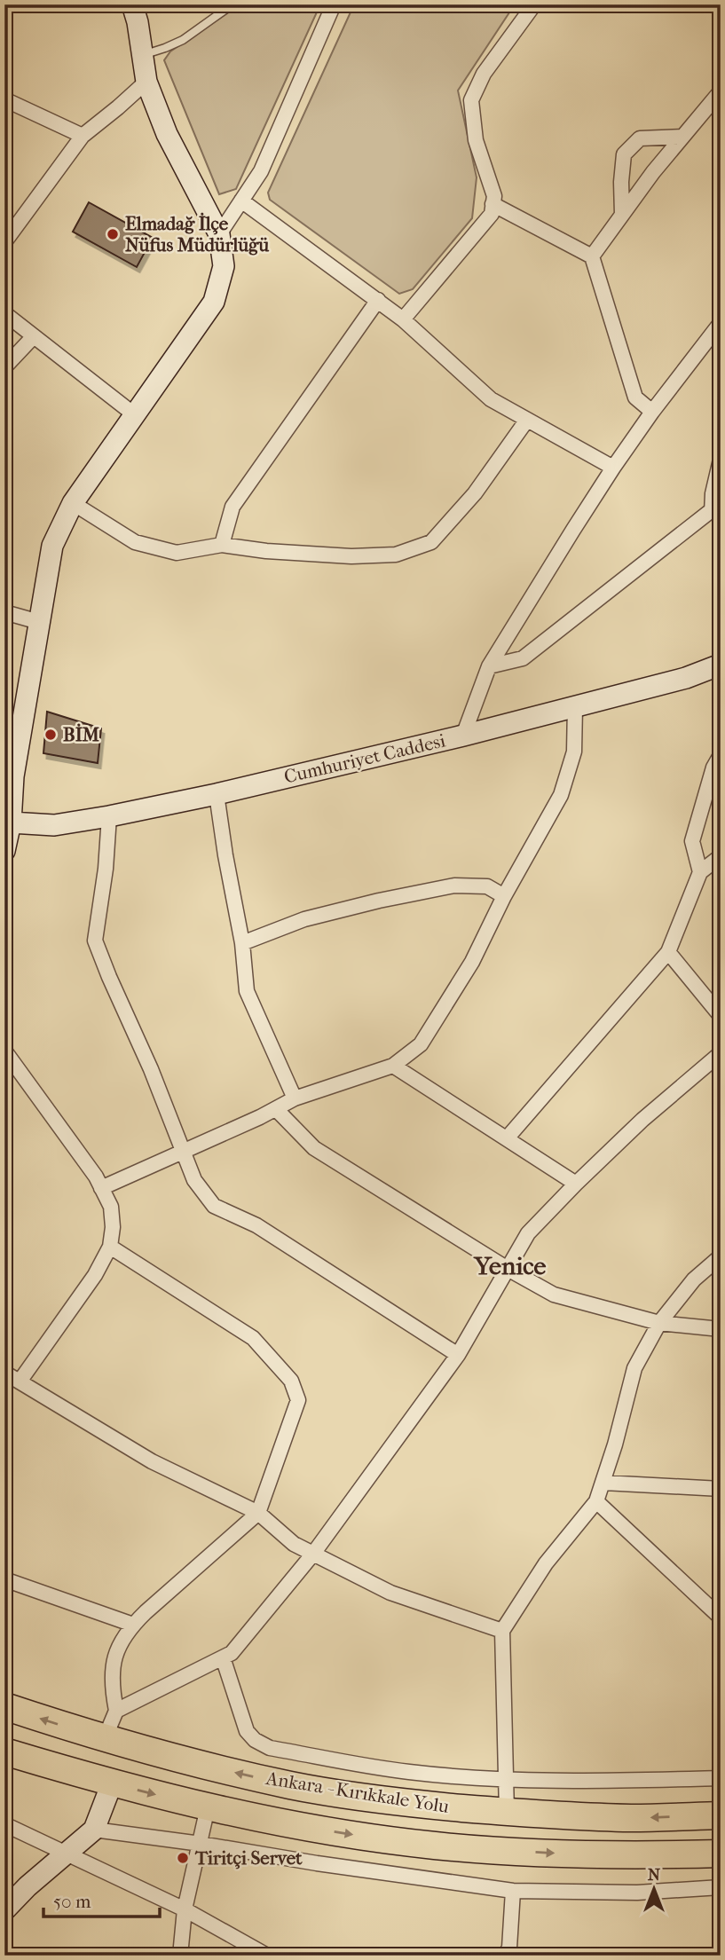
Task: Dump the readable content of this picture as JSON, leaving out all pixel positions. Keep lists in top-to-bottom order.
{
  "streets": {
    "highway": ["Ankara - Kırıkkale Yolu"],
    "street": ["Cumhuriyet Caddesi"]
  },
  "districts": ["Yenice"],
  "places": ["Elmadağ İlçe Nüfus Müdürlüğü", "BİM", "Tiritçi Servet"],
  "scale_bar": "50 m",
  "north": "top"
}
